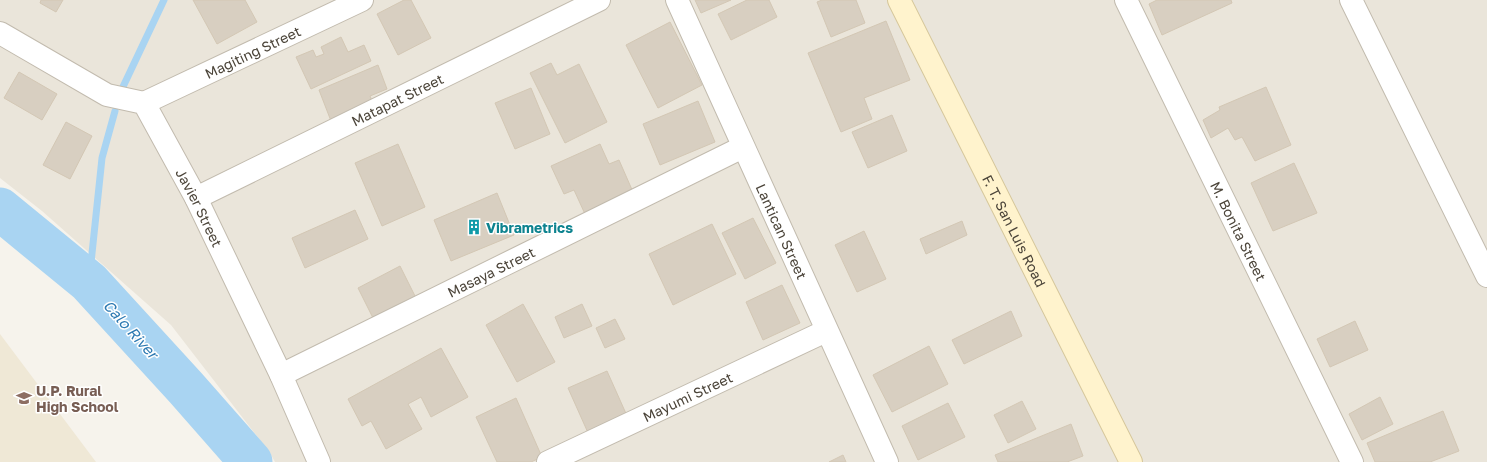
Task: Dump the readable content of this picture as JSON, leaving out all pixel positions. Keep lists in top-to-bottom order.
{
  "streets": {
    "main road": ["F. T. San Luis Road"],
    "street": [
      "Magiting Street",
      "Matapat Street",
      "Javier Street",
      "Lantican Street",
      "M. Bonita Street",
      "Masaya Street",
      "Mayumi Street"
    ]
  },
  "crossings": [
    ["Magiting Street", "Javier Street"],
    ["Matapat Street", "Javier Street"],
    ["Javier Street", "Masaya Street"],
    ["Lantican Street", "Masaya Street"],
    ["Lantican Street", "Mayumi Street"]
  ],
  "water": ["Calo River"],
  "places": {
    "building": ["Vibrametrics"],
    "school or university": ["U.P. Rural High School"]
  }
}
